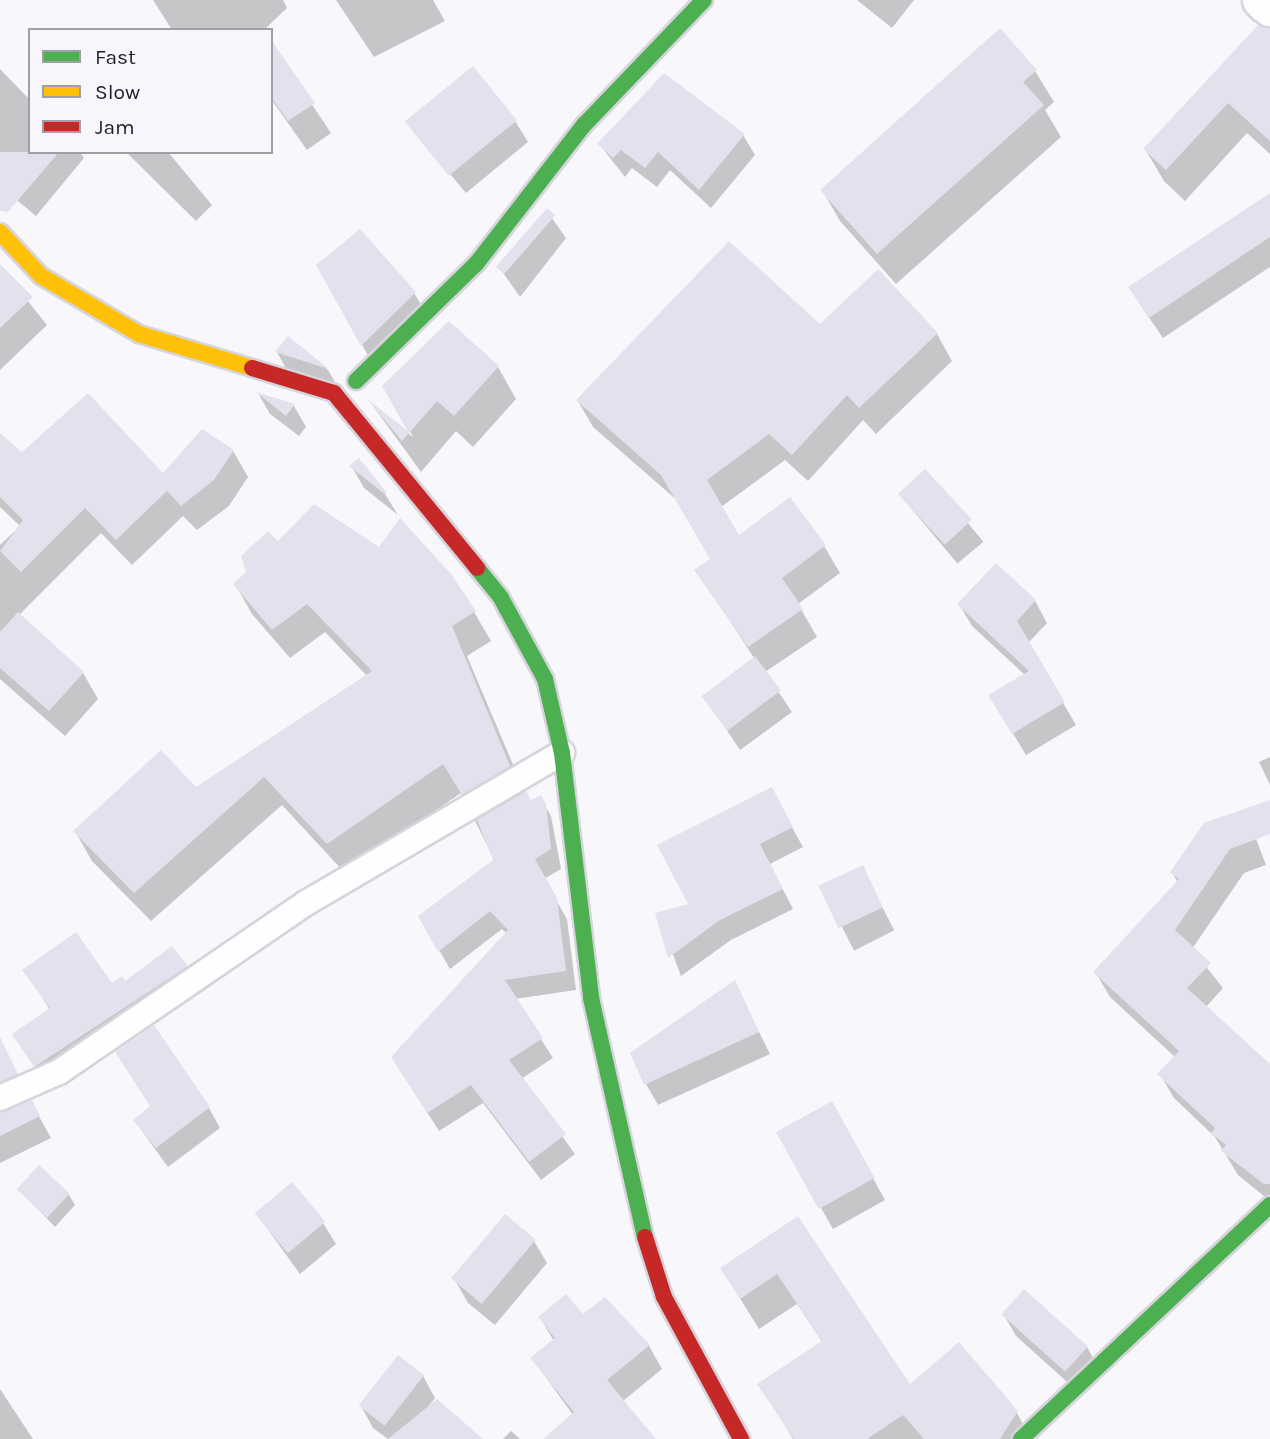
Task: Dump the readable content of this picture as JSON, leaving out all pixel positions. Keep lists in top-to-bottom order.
{
  "legend": ["Fast", "Slow", "Jam"]
}
